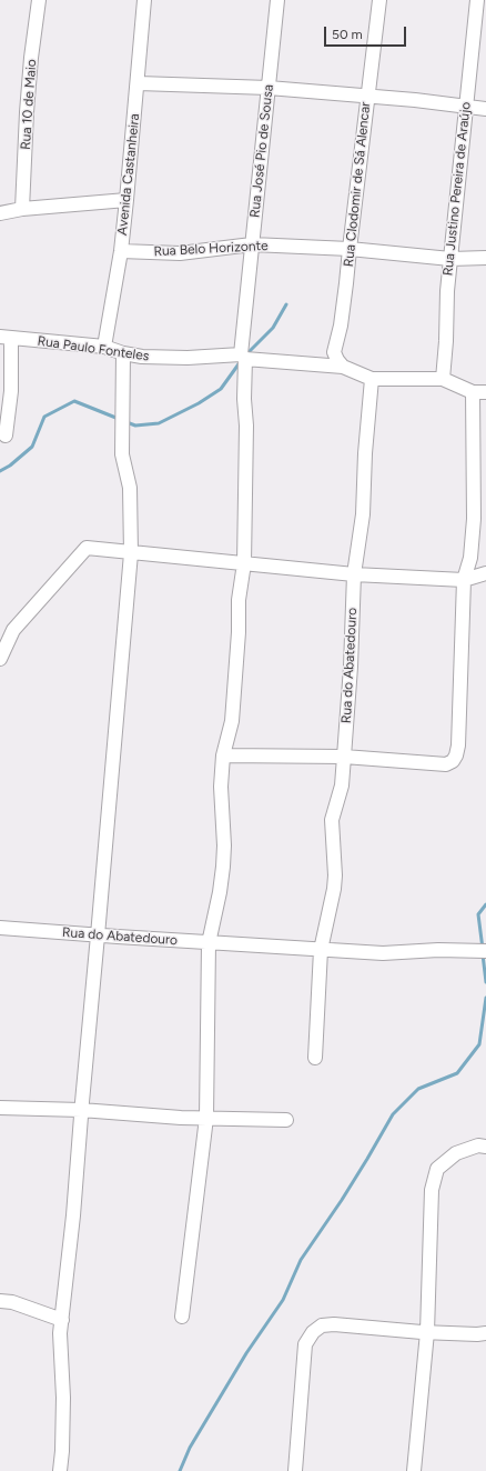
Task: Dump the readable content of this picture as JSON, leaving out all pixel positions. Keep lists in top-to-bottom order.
{
  "streets": {
    "street": [
      "Rua 10 de Maio",
      "Rua José Pio de Sousa",
      "Avenida Castanheira",
      "Rua Clodomir de Sá Alencar",
      "Rua Justino Pereira de Araújo",
      "Rua Belo Horizonte",
      "Rua Paulo Fonteles",
      "Rua do Abatedouro"
    ]
  },
  "crossings": [
    ["Rua José Pio de Sousa", "Rua Belo Horizonte"],
    ["Rua José Pio de Sousa", "Rua Paulo Fonteles"],
    ["Rua José Pio de Sousa", "Rua do Abatedouro"],
    ["Avenida Castanheira", "Rua Belo Horizonte"],
    ["Avenida Castanheira", "Rua Paulo Fonteles"],
    ["Rua Clodomir de Sá Alencar", "Rua Belo Horizonte"],
    ["Rua Clodomir de Sá Alencar", "Rua Paulo Fonteles"],
    ["Rua Justino Pereira de Araújo", "Rua Belo Horizonte"]
  ],
  "scale_bar": "50 m"
}
